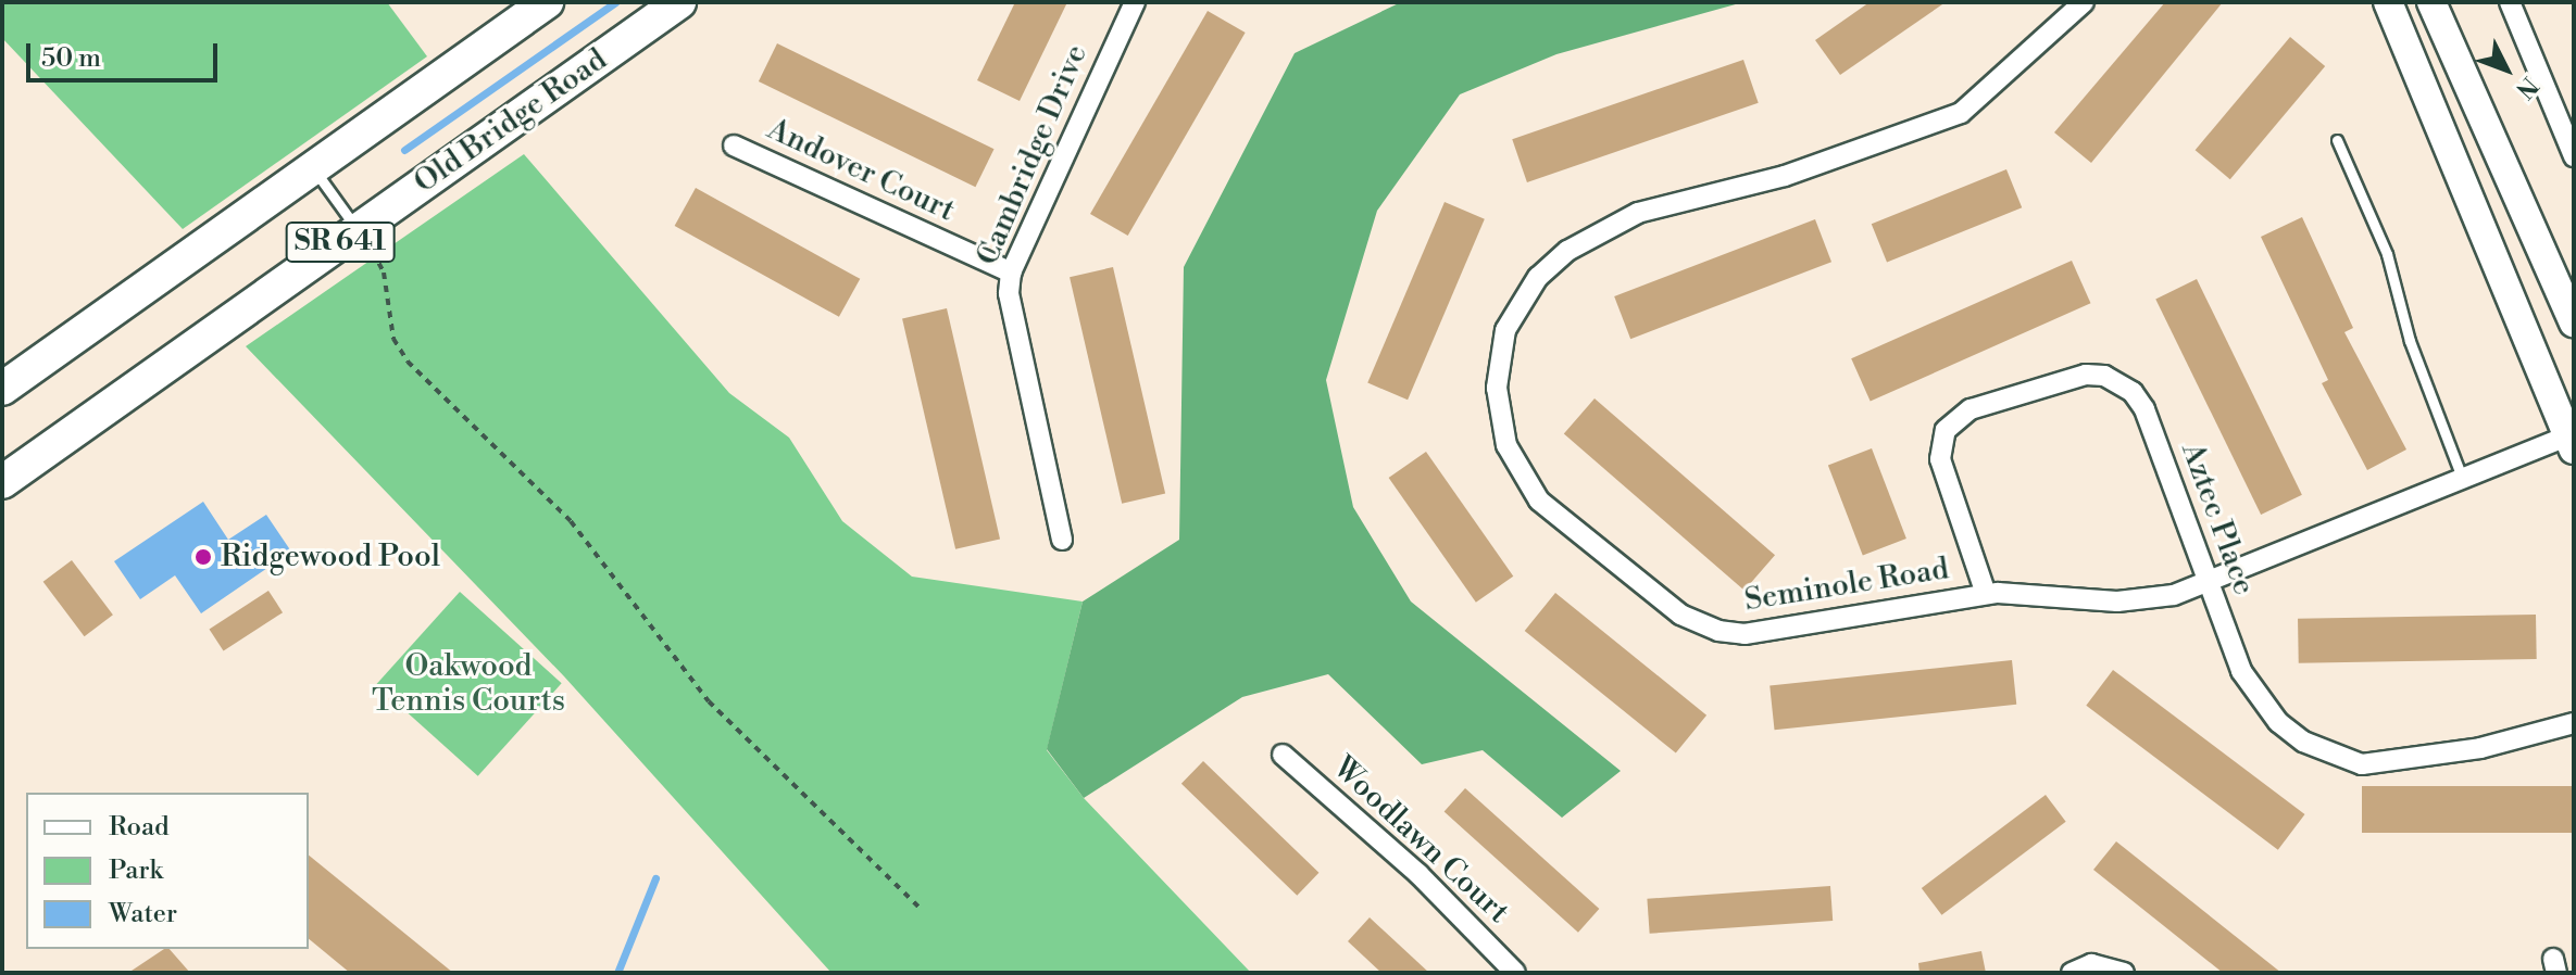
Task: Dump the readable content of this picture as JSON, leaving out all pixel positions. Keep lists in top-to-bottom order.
{
  "streets": {
    "main road": ["Old Bridge Road", "SR 641"],
    "street": [
      "Cambridge Drive",
      "Andover Court",
      "Aztec Place",
      "Seminole Road",
      "Woodlawn Court"
    ]
  },
  "crossings": [
    ["Cambridge Drive", "Andover Court"],
    ["Aztec Place", "Seminole Road"]
  ],
  "parks": ["Oakwood Tennis Courts"],
  "places": ["Ridgewood Pool"],
  "legend": ["Road", "Park", "Water"],
  "scale_bar": "50 m",
  "north": "bottom right"
}
